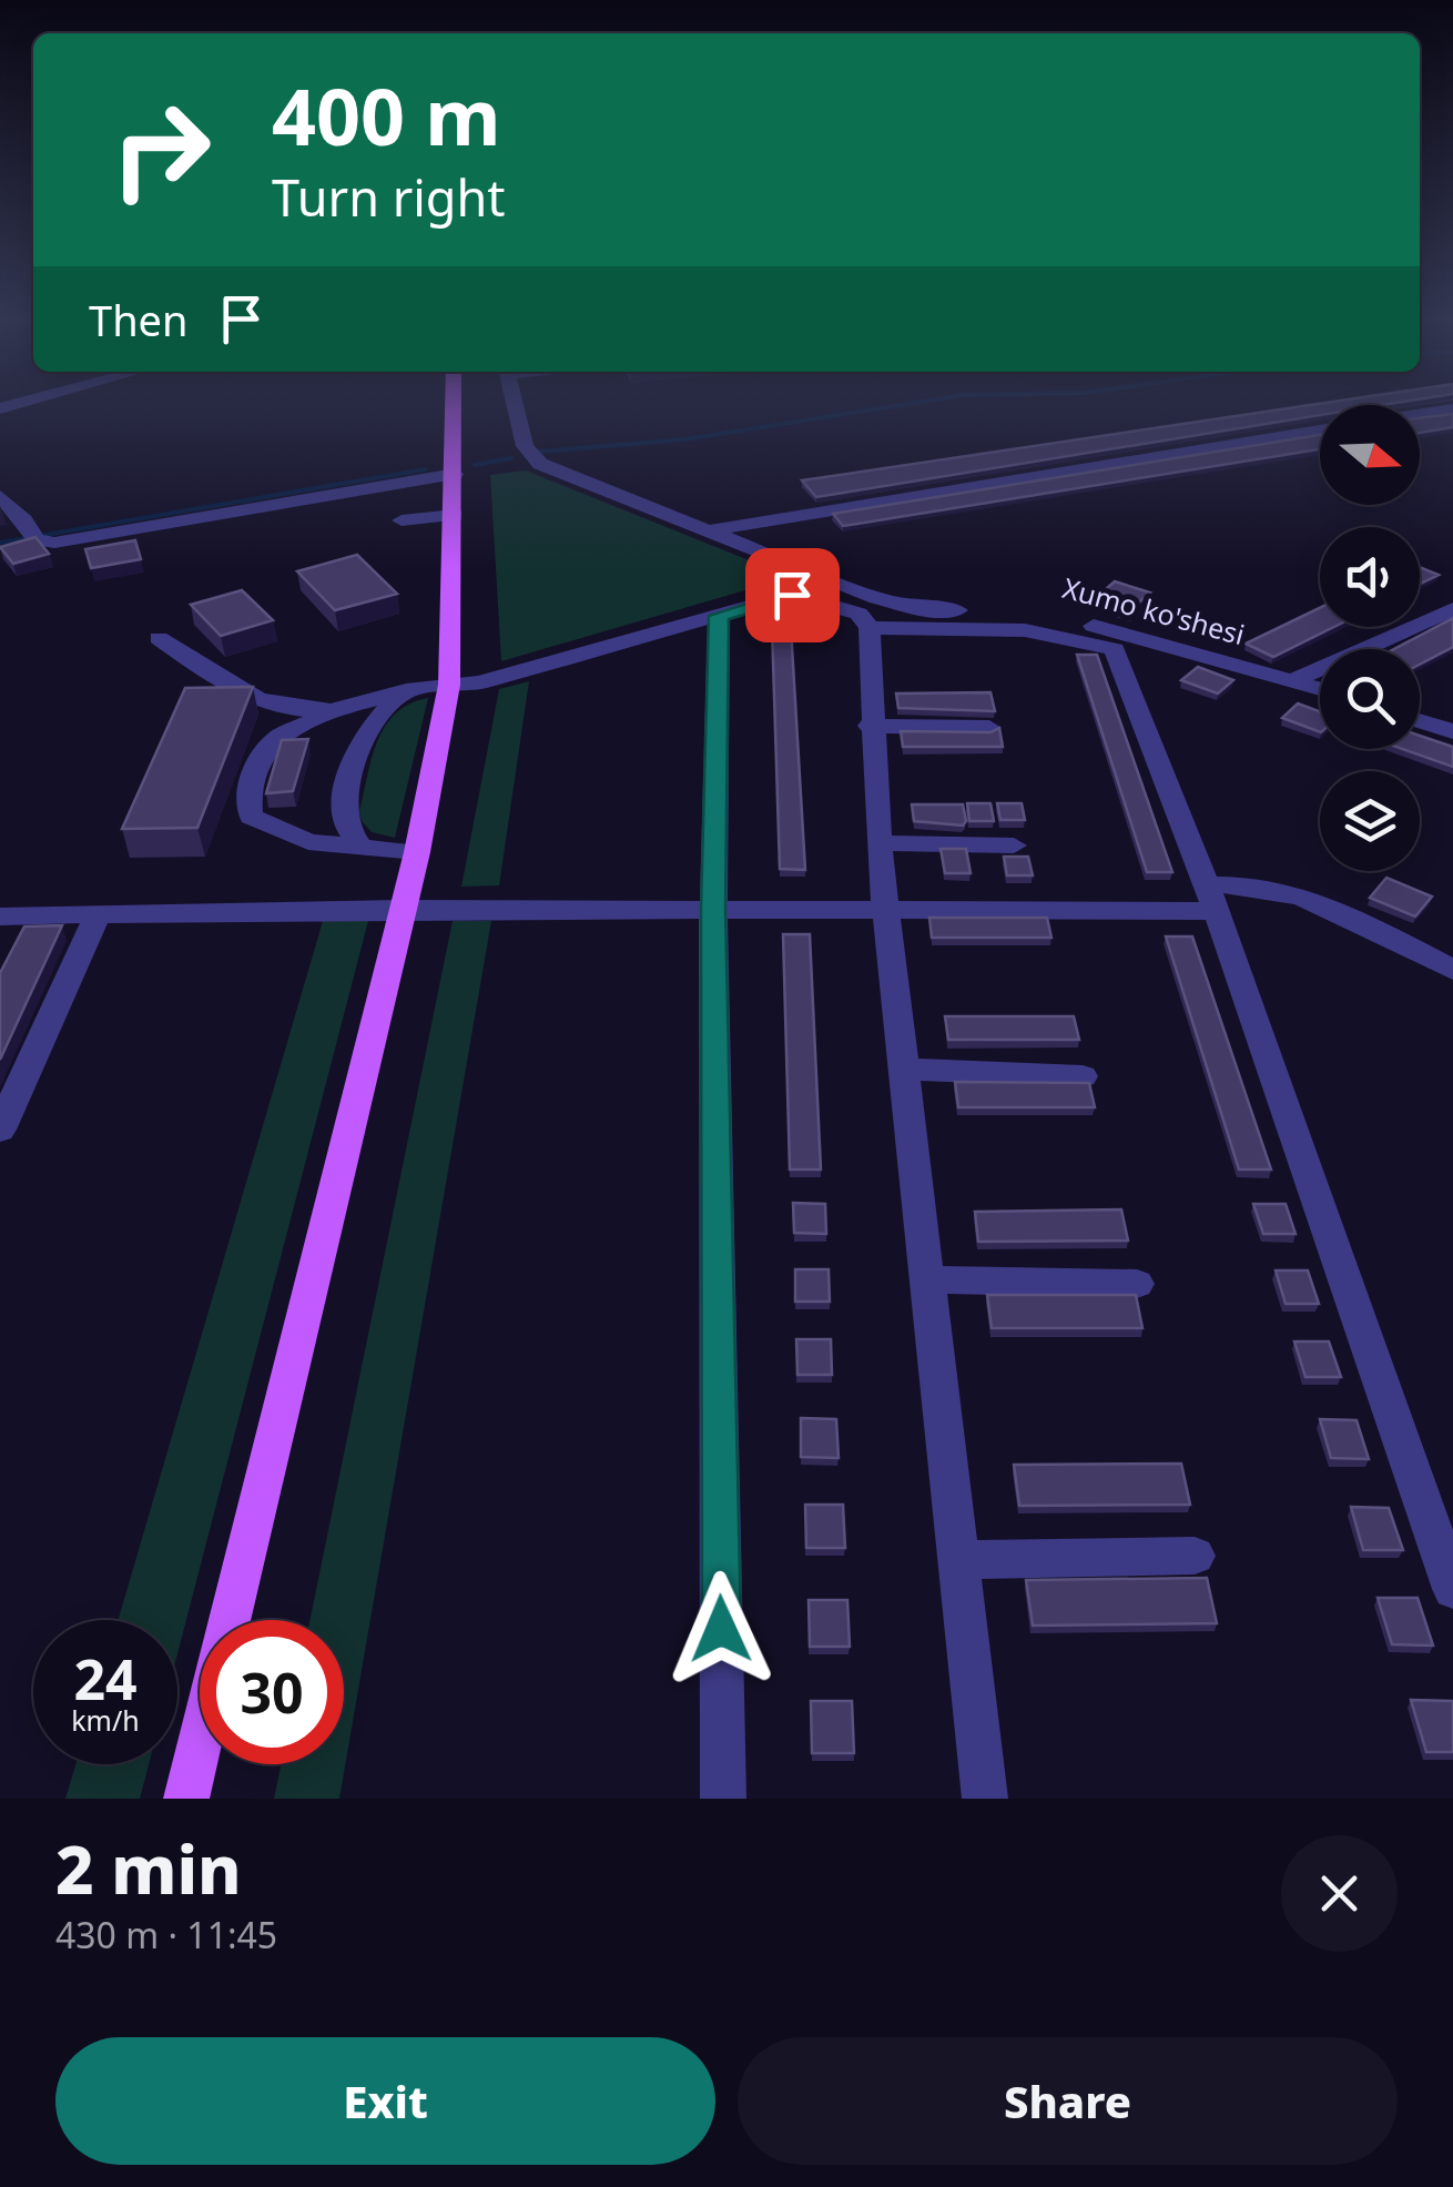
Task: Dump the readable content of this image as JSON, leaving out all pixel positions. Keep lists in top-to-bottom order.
{
  "streets": {
    "street": ["Xumo ko'shesi"]
  },
  "north": "right",
  "page": {
    "turn": ["400 m", "Turn right"],
    "then": "Then",
    "speed": "24 km/h",
    "limit": "30",
    "heading": ["2 min", "430 m · 11:45"],
    "buttons": ["Exit", "Share"]
  }
}
